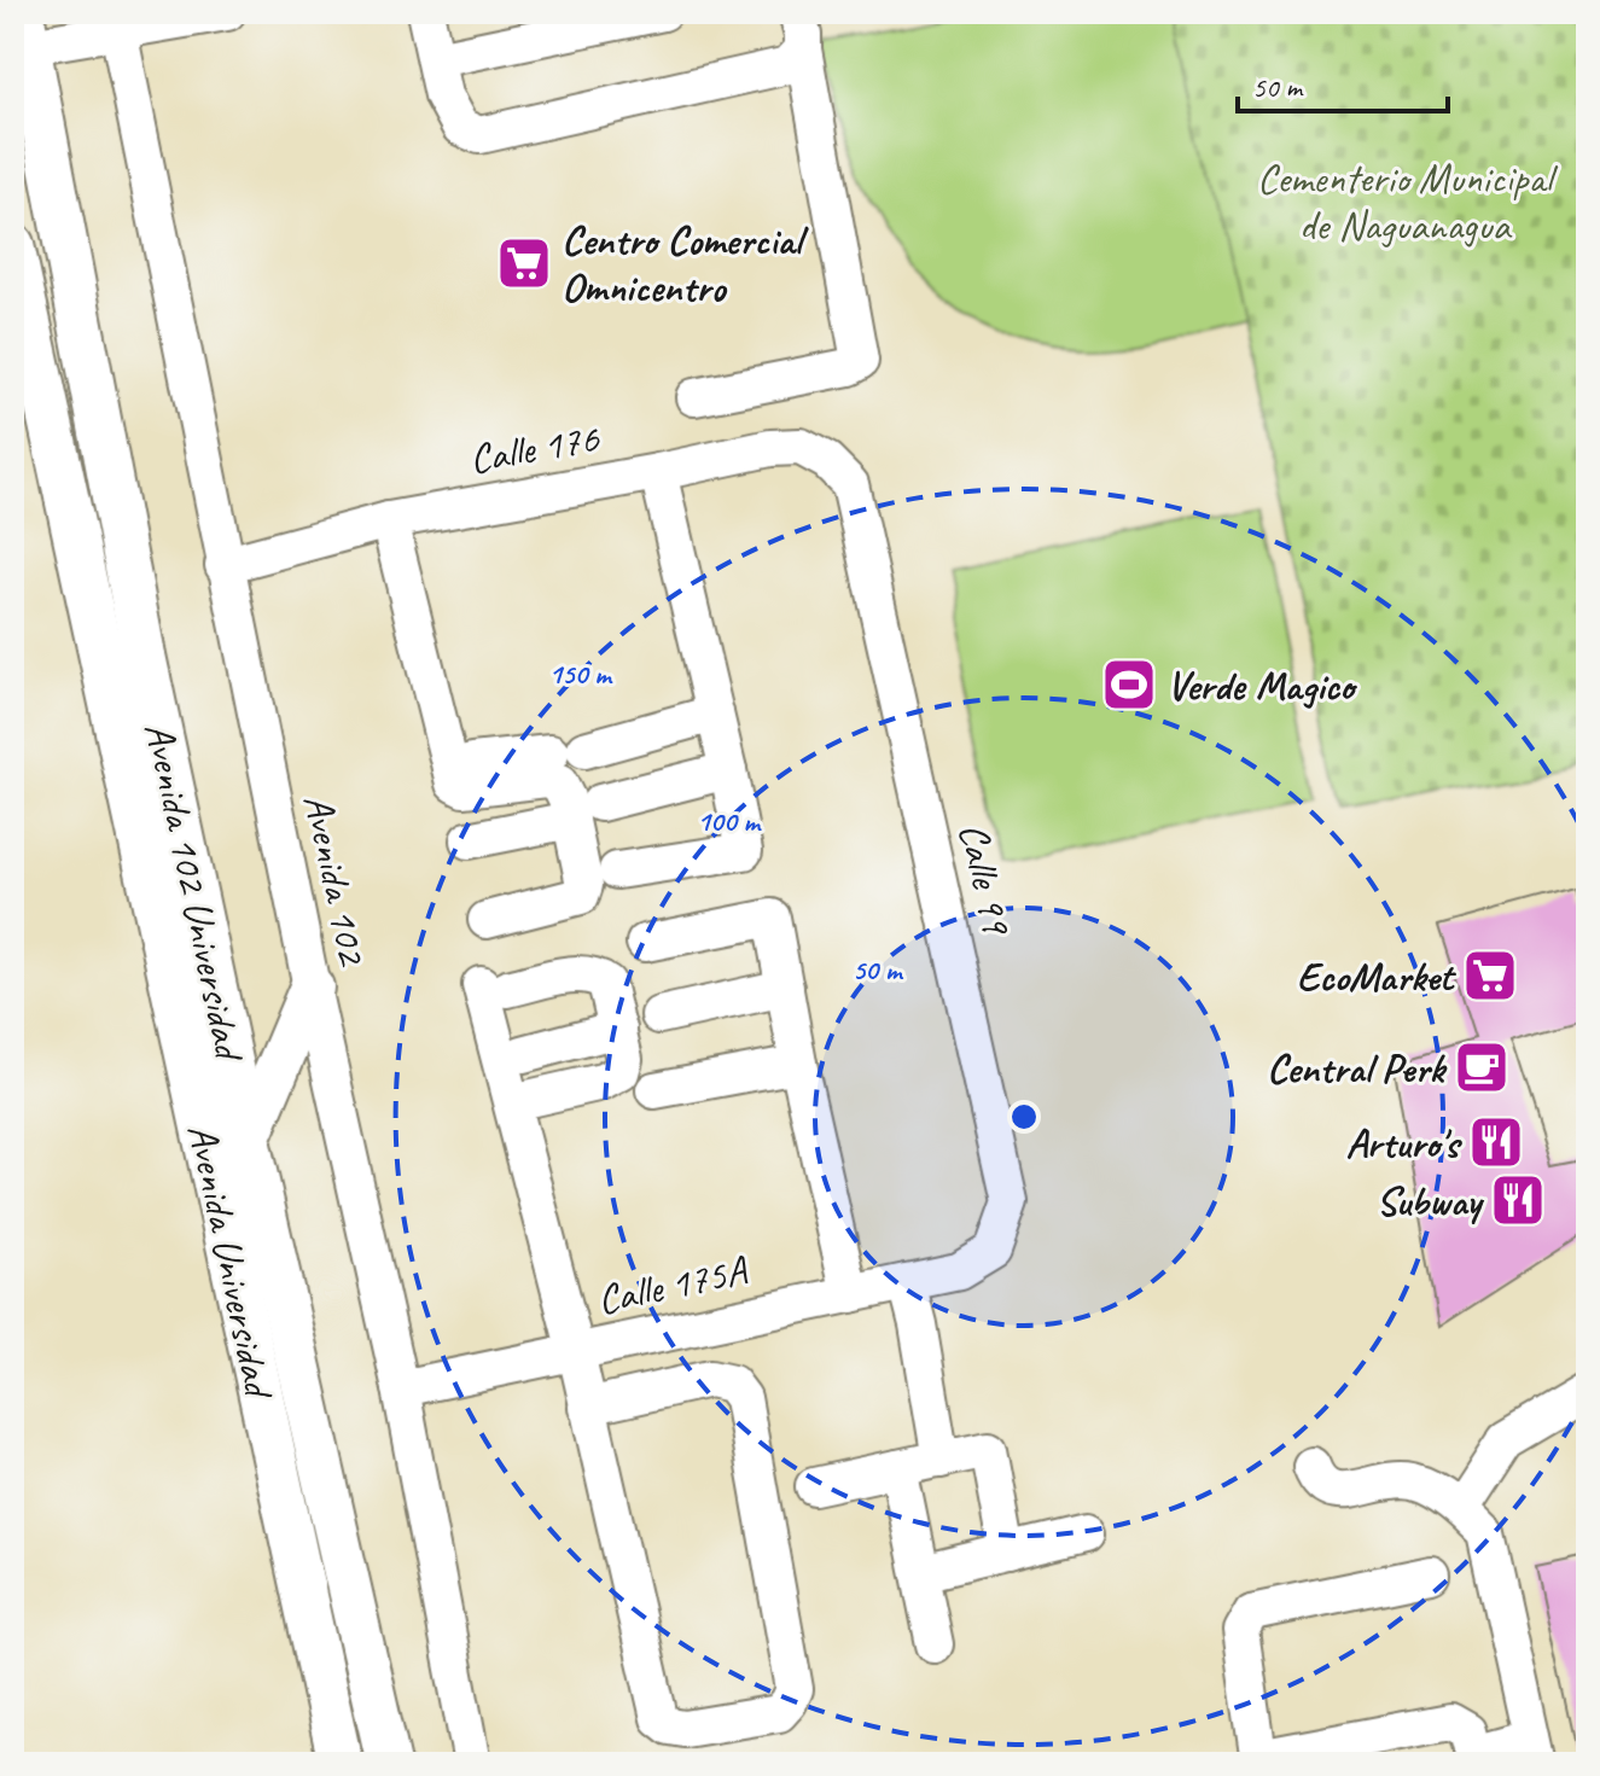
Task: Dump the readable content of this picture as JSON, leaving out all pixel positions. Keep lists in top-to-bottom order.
{
  "streets": {
    "main road": ["Avenida 102 Universidad", "Avenida Universidad"],
    "street": [
      "Calle 176",
      "Calle 99",
      "Avenida 102",
      "Calle 175A"
    ]
  },
  "crossings": [
    ["Calle 176", "Calle 99"],
    ["Calle 176", "Avenida 102"],
    ["Calle 99", "Calle 175A"],
    ["Avenida 102", "Calle 175A"]
  ],
  "parks": ["Cementerio Municipal de Naguanagua"],
  "places": {
    "supermarket": ["Centro Comercial Omnicentro", "EcoMarket"],
    "sports": ["Verde Magico"],
    "cafe": ["Central Perk"],
    "restaurant": ["Arturo's", "Subway"]
  },
  "scale_bar": "50 m",
  "rings": ["150 m", "100 m", "50 m"]
}
